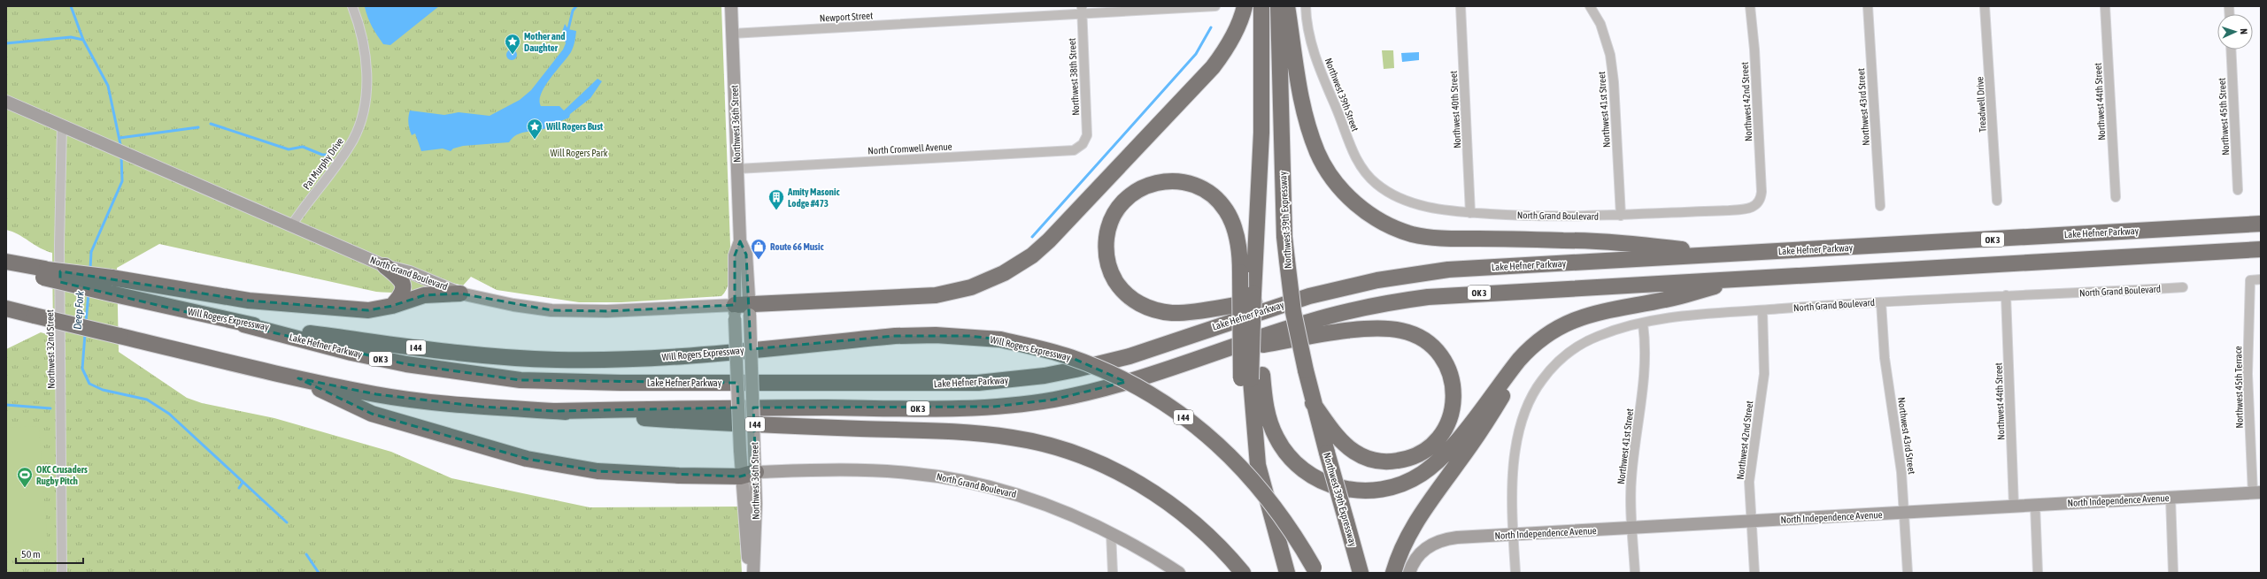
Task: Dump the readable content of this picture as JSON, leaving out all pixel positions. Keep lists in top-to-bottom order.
{
  "streets": {
    "highway": [
      "Northwest 39th Expressway",
      "Lake Hefner Parkway",
      "OK 3",
      "Will Rogers Expressway",
      "I 44"
    ],
    "main road": ["Northwest 36th Street", "North Grand Boulevard", "North Independence Avenue"],
    "street": [
      "Newport Street",
      "Northwest 38th Street",
      "Northwest 39th Street",
      "Northwest 42nd Street",
      "Northwest 44th Street",
      "Treadwell Drive",
      "Northwest 43rd Street",
      "Northwest 40th Street",
      "Northwest 41st Street",
      "Northwest 45th Street",
      "North Cromwell Avenue",
      "Pat Murphy Drive",
      "Northwest 32nd Street",
      "Northwest 45th Terrace"
    ]
  },
  "crossings": [
    ["Newport Street", "Northwest 38th Street"],
    ["Newport Street", "Northwest 36th Street"],
    ["Northwest 38th Street", "North Cromwell Avenue"],
    ["Northwest 39th Street", "North Grand Boulevard"],
    ["Northwest 42nd Street", "North Grand Boulevard"],
    ["Northwest 42nd Street", "North Independence Avenue"],
    ["Northwest 44th Street", "North Grand Boulevard"],
    ["Northwest 44th Street", "North Independence Avenue"],
    ["Northwest 43rd Street", "North Grand Boulevard"],
    ["Northwest 43rd Street", "North Independence Avenue"],
    ["Northwest 40th Street", "North Grand Boulevard"],
    ["Northwest 41st Street", "North Grand Boulevard"],
    ["Northwest 41st Street", "North Independence Avenue"],
    ["Northwest 36th Street", "North Cromwell Avenue"],
    ["Northwest 36th Street", "North Grand Boulevard"],
    ["Pat Murphy Drive", "North Grand Boulevard"],
    ["North Grand Boulevard", "Northwest 32nd Street"],
    ["North Grand Boulevard", "North Independence Avenue"],
    ["Lake Hefner Parkway", "Will Rogers Expressway"],
    ["OK 3", "I 44"],
    ["Northwest 45th Terrace", "North Independence Avenue"]
  ],
  "water": ["Deep Fork"],
  "parks": ["Will Rogers Park"],
  "places": {
    "place": ["Mother and Daughter", "Will Rogers Bust"],
    "building": ["Amity Masonic Lodge #473"],
    "shop": ["Route 66 Music"],
    "sports": ["OKC Crusaders Rugby Pitch"]
  },
  "scale_bar": "50 m",
  "north": "right"
}
